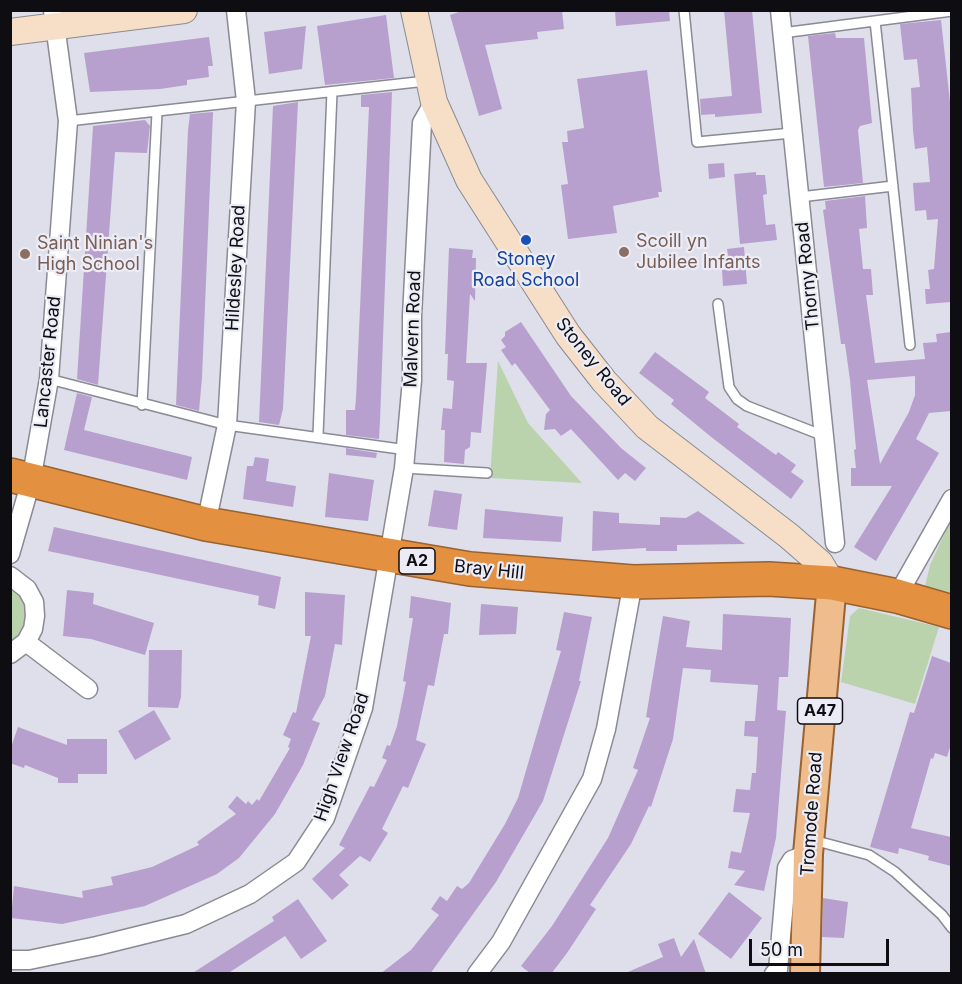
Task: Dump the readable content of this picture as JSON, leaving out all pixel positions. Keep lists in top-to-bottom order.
{
  "streets": {
    "highway": ["A2", "Bray Hill"],
    "main road": ["A47", "Tromode Road"],
    "street": [
      "Hildesley Road",
      "Thorny Road",
      "Malvern Road",
      "Lancaster Road",
      "Stoney Road",
      "High View Road"
    ]
  },
  "crossings": [
    ["Hildesley Road", "Bray Hill"],
    ["Malvern Road", "Stoney Road"],
    ["Malvern Road", "Bray Hill"],
    ["Malvern Road", "High View Road"],
    ["Lancaster Road", "Bray Hill"],
    ["Stoney Road", "A2"],
    ["Stoney Road", "Bray Hill"],
    ["Stoney Road", "Tromode Road"],
    ["A2", "Bray Hill"],
    ["A2", "Tromode Road"],
    ["Bray Hill", "High View Road"],
    ["Bray Hill", "Tromode Road"]
  ],
  "places": ["Stoney Road School", "Scoill yn Jubilee Infants", "Saint Ninian's High School"],
  "scale_bar": "50 m"
}
